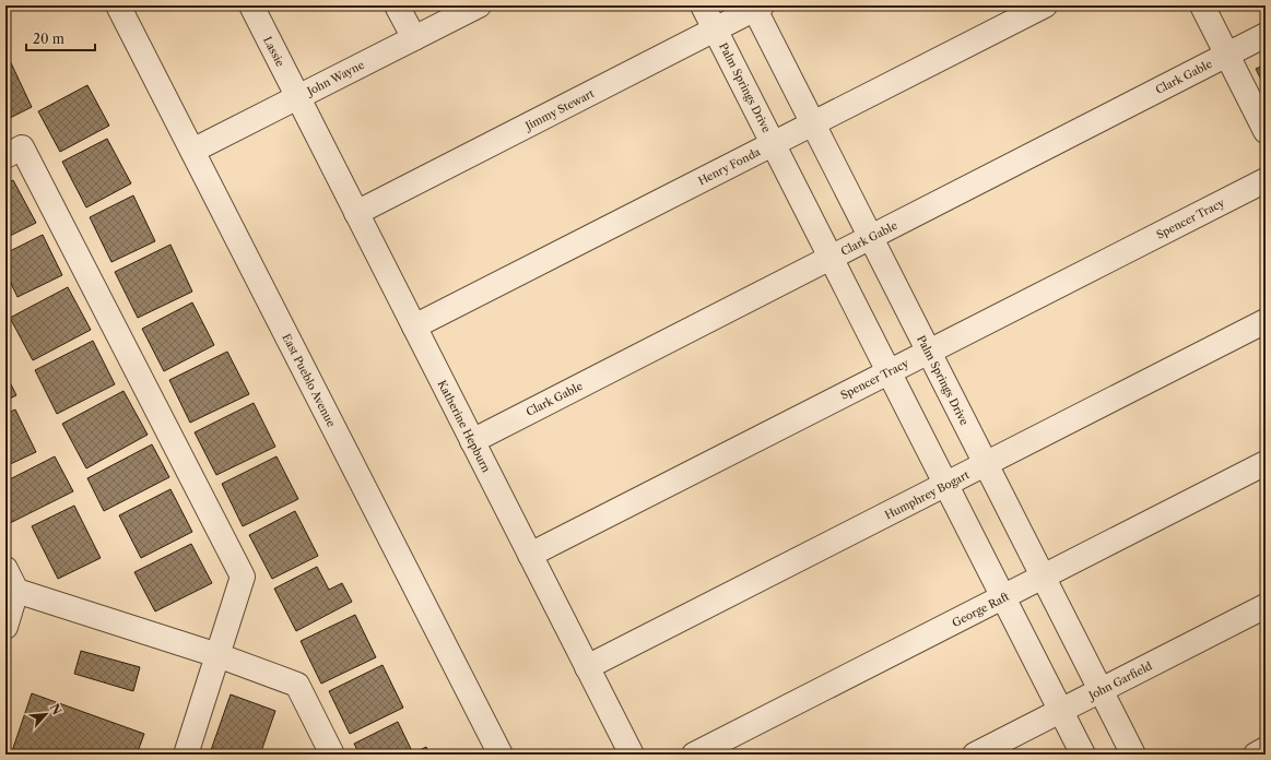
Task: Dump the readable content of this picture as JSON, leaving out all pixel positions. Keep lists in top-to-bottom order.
{
  "streets": {
    "street": [
      "Lassie",
      "Clark Gable",
      "John Wayne",
      "Palm Springs Drive",
      "Jimmy Stewart",
      "Henry Fonda",
      "Spencer Tracy",
      "East Pueblo Avenue",
      "Katherine Hepburn",
      "Humphrey Bogart",
      "George Raft",
      "John Garfield"
    ]
  },
  "crossings": [
    ["Lassie", "John Wayne"],
    ["Lassie", "Katherine Hepburn"],
    ["Clark Gable", "Palm Springs Drive"],
    ["Clark Gable", "Katherine Hepburn"],
    ["John Wayne", "East Pueblo Avenue"],
    ["John Wayne", "Katherine Hepburn"],
    ["Palm Springs Drive", "Jimmy Stewart"],
    ["Palm Springs Drive", "Henry Fonda"],
    ["Palm Springs Drive", "Spencer Tracy"],
    ["Palm Springs Drive", "Humphrey Bogart"],
    ["Palm Springs Drive", "George Raft"],
    ["Palm Springs Drive", "John Garfield"],
    ["Jimmy Stewart", "Katherine Hepburn"],
    ["Henry Fonda", "Katherine Hepburn"],
    ["Spencer Tracy", "Katherine Hepburn"],
    ["Katherine Hepburn", "Humphrey Bogart"]
  ],
  "scale_bar": "20 m",
  "north": "top right"
}
